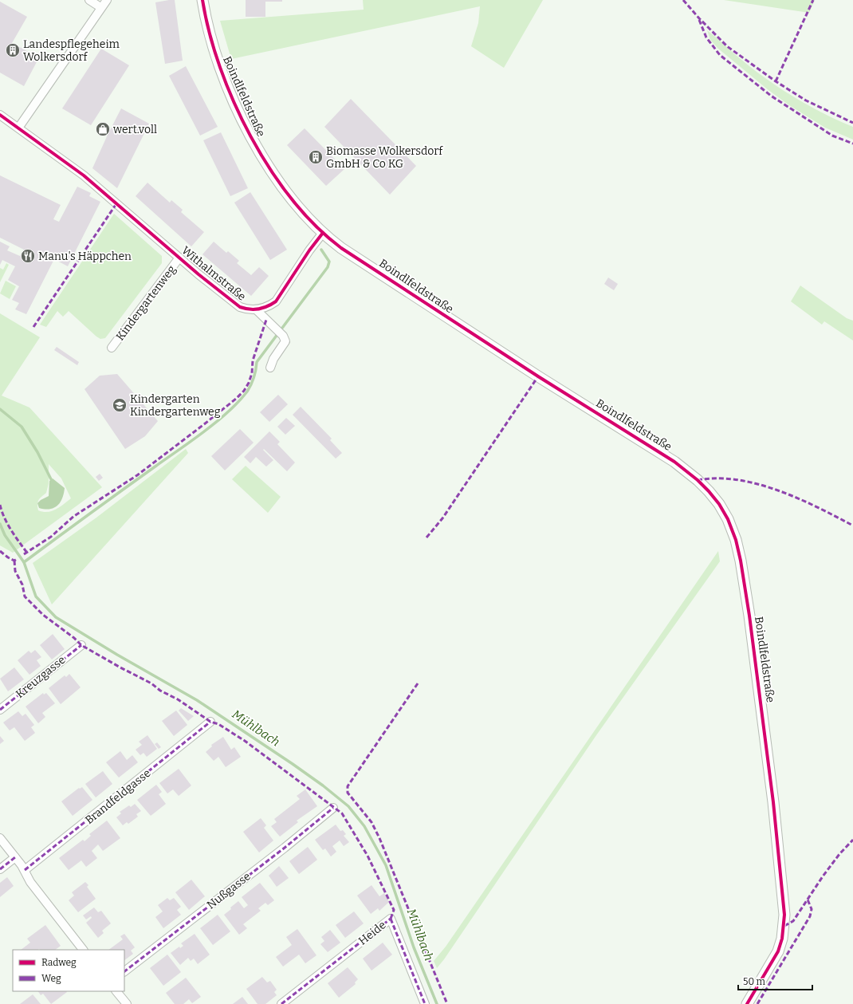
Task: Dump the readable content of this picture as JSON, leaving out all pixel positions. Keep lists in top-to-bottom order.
{
  "streets": {
    "street": [
      "Boindlfeldstraße",
      "Withalmstraße",
      "Kindergartenweg",
      "Kreuzgasse",
      "Brandfeldgasse",
      "Nußgasse",
      "Heide"
    ]
  },
  "crossings": [
    ["Withalmstraße", "Kindergartenweg"]
  ],
  "water": ["Mühlbach"],
  "places": {
    "building": ["Landespflegeheim Wolkersdorf", "Biomasse Wolkersdorf GmbH & Co KG"],
    "shop": ["wert.voll"],
    "restaurant": ["Manu's Häppchen"],
    "school or university": ["Kindergarten Kindergartenweg"]
  },
  "legend": ["Radweg", "Weg"],
  "scale_bar": "50 m"
}
